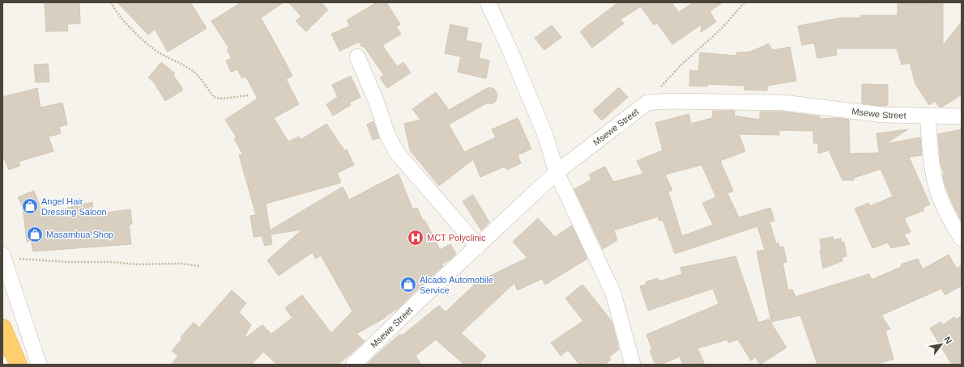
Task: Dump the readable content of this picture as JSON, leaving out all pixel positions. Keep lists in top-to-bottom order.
{
  "streets": {
    "street": ["Msewe Street"]
  },
  "places": {
    "shop": ["Angel Hair Dressing Saloon", "Masambua Shop", "Alcado Automobile Service"],
    "hospital": ["MCT Polyclinic"]
  },
  "north": "top right"
}
